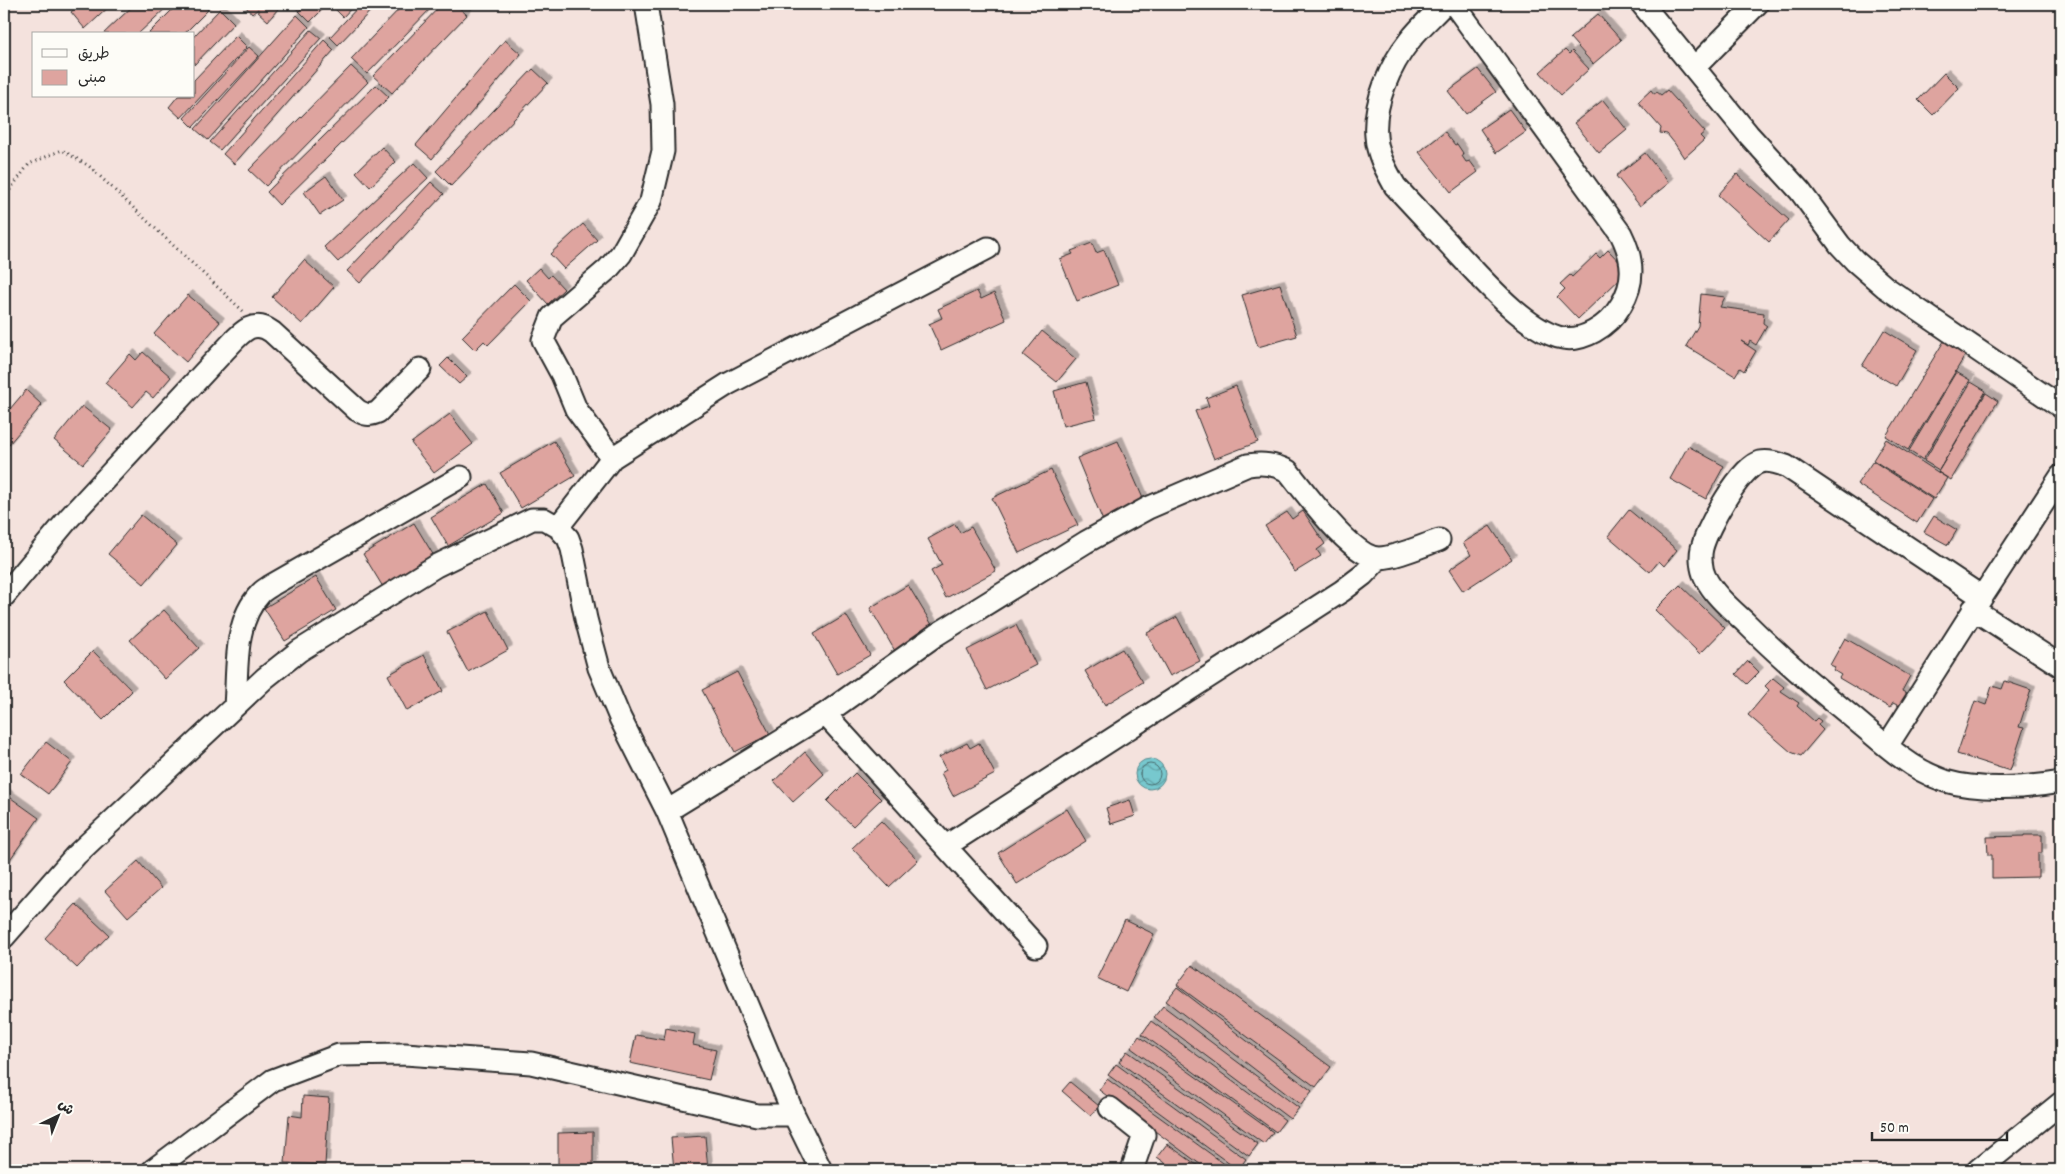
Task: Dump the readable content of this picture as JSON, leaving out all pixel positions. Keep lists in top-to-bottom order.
{
  "legend": ["طريق", "مبنى"],
  "scale_bar": "50 m",
  "north": "top right"
}
